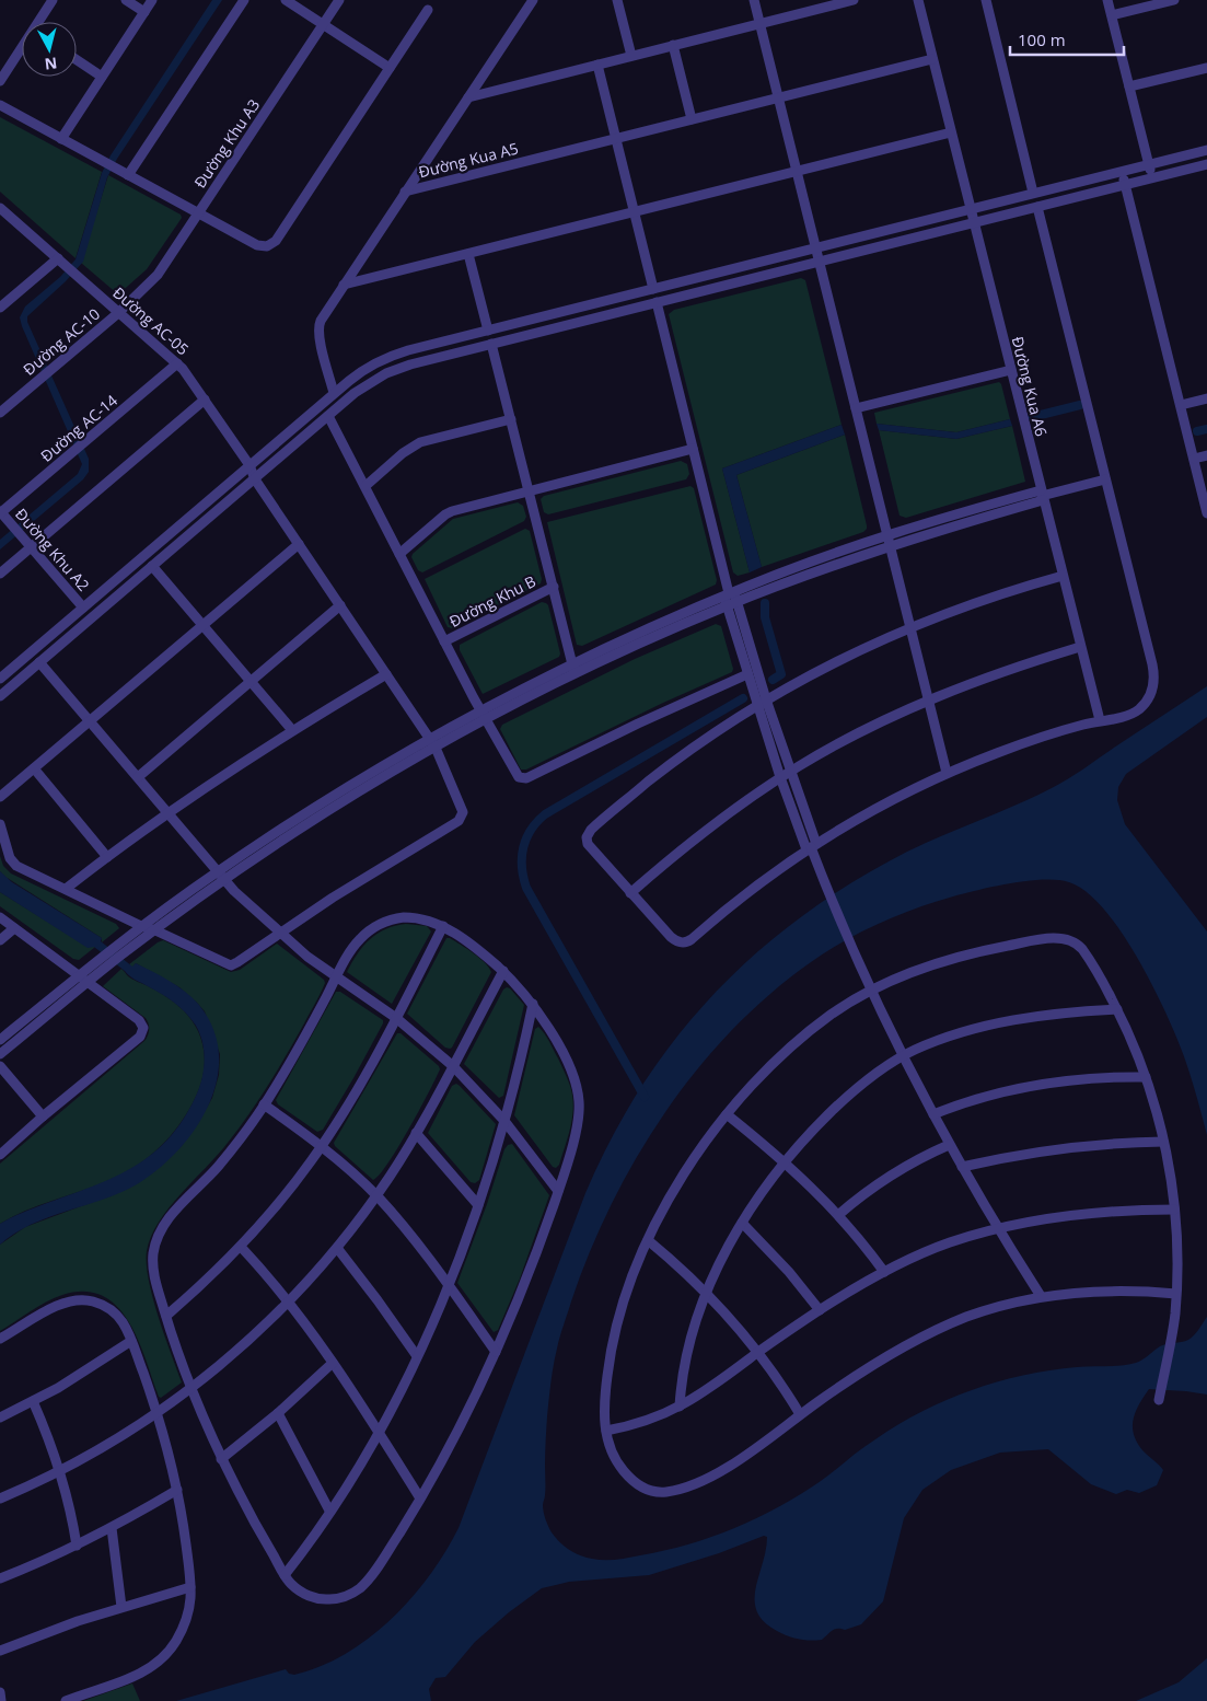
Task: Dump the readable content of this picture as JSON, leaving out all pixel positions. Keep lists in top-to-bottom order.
{
  "streets": {
    "street": [
      "Đường Khu A3",
      "Đường Kua A5",
      "Đường AC-05",
      "Đường AC-10",
      "Đường Kua A6",
      "Đường AC-14",
      "Đường Khu A2",
      "Đường Khu B"
    ]
  },
  "crossings": [
    ["Đường Khu A3", "Đường AC-10"],
    ["Đường AC-05", "Đường AC-10"],
    ["Đường AC-05", "Đường AC-14"],
    ["Đường AC-14", "Đường Khu A2"]
  ],
  "scale_bar": "100 m",
  "north": "bottom"
}
